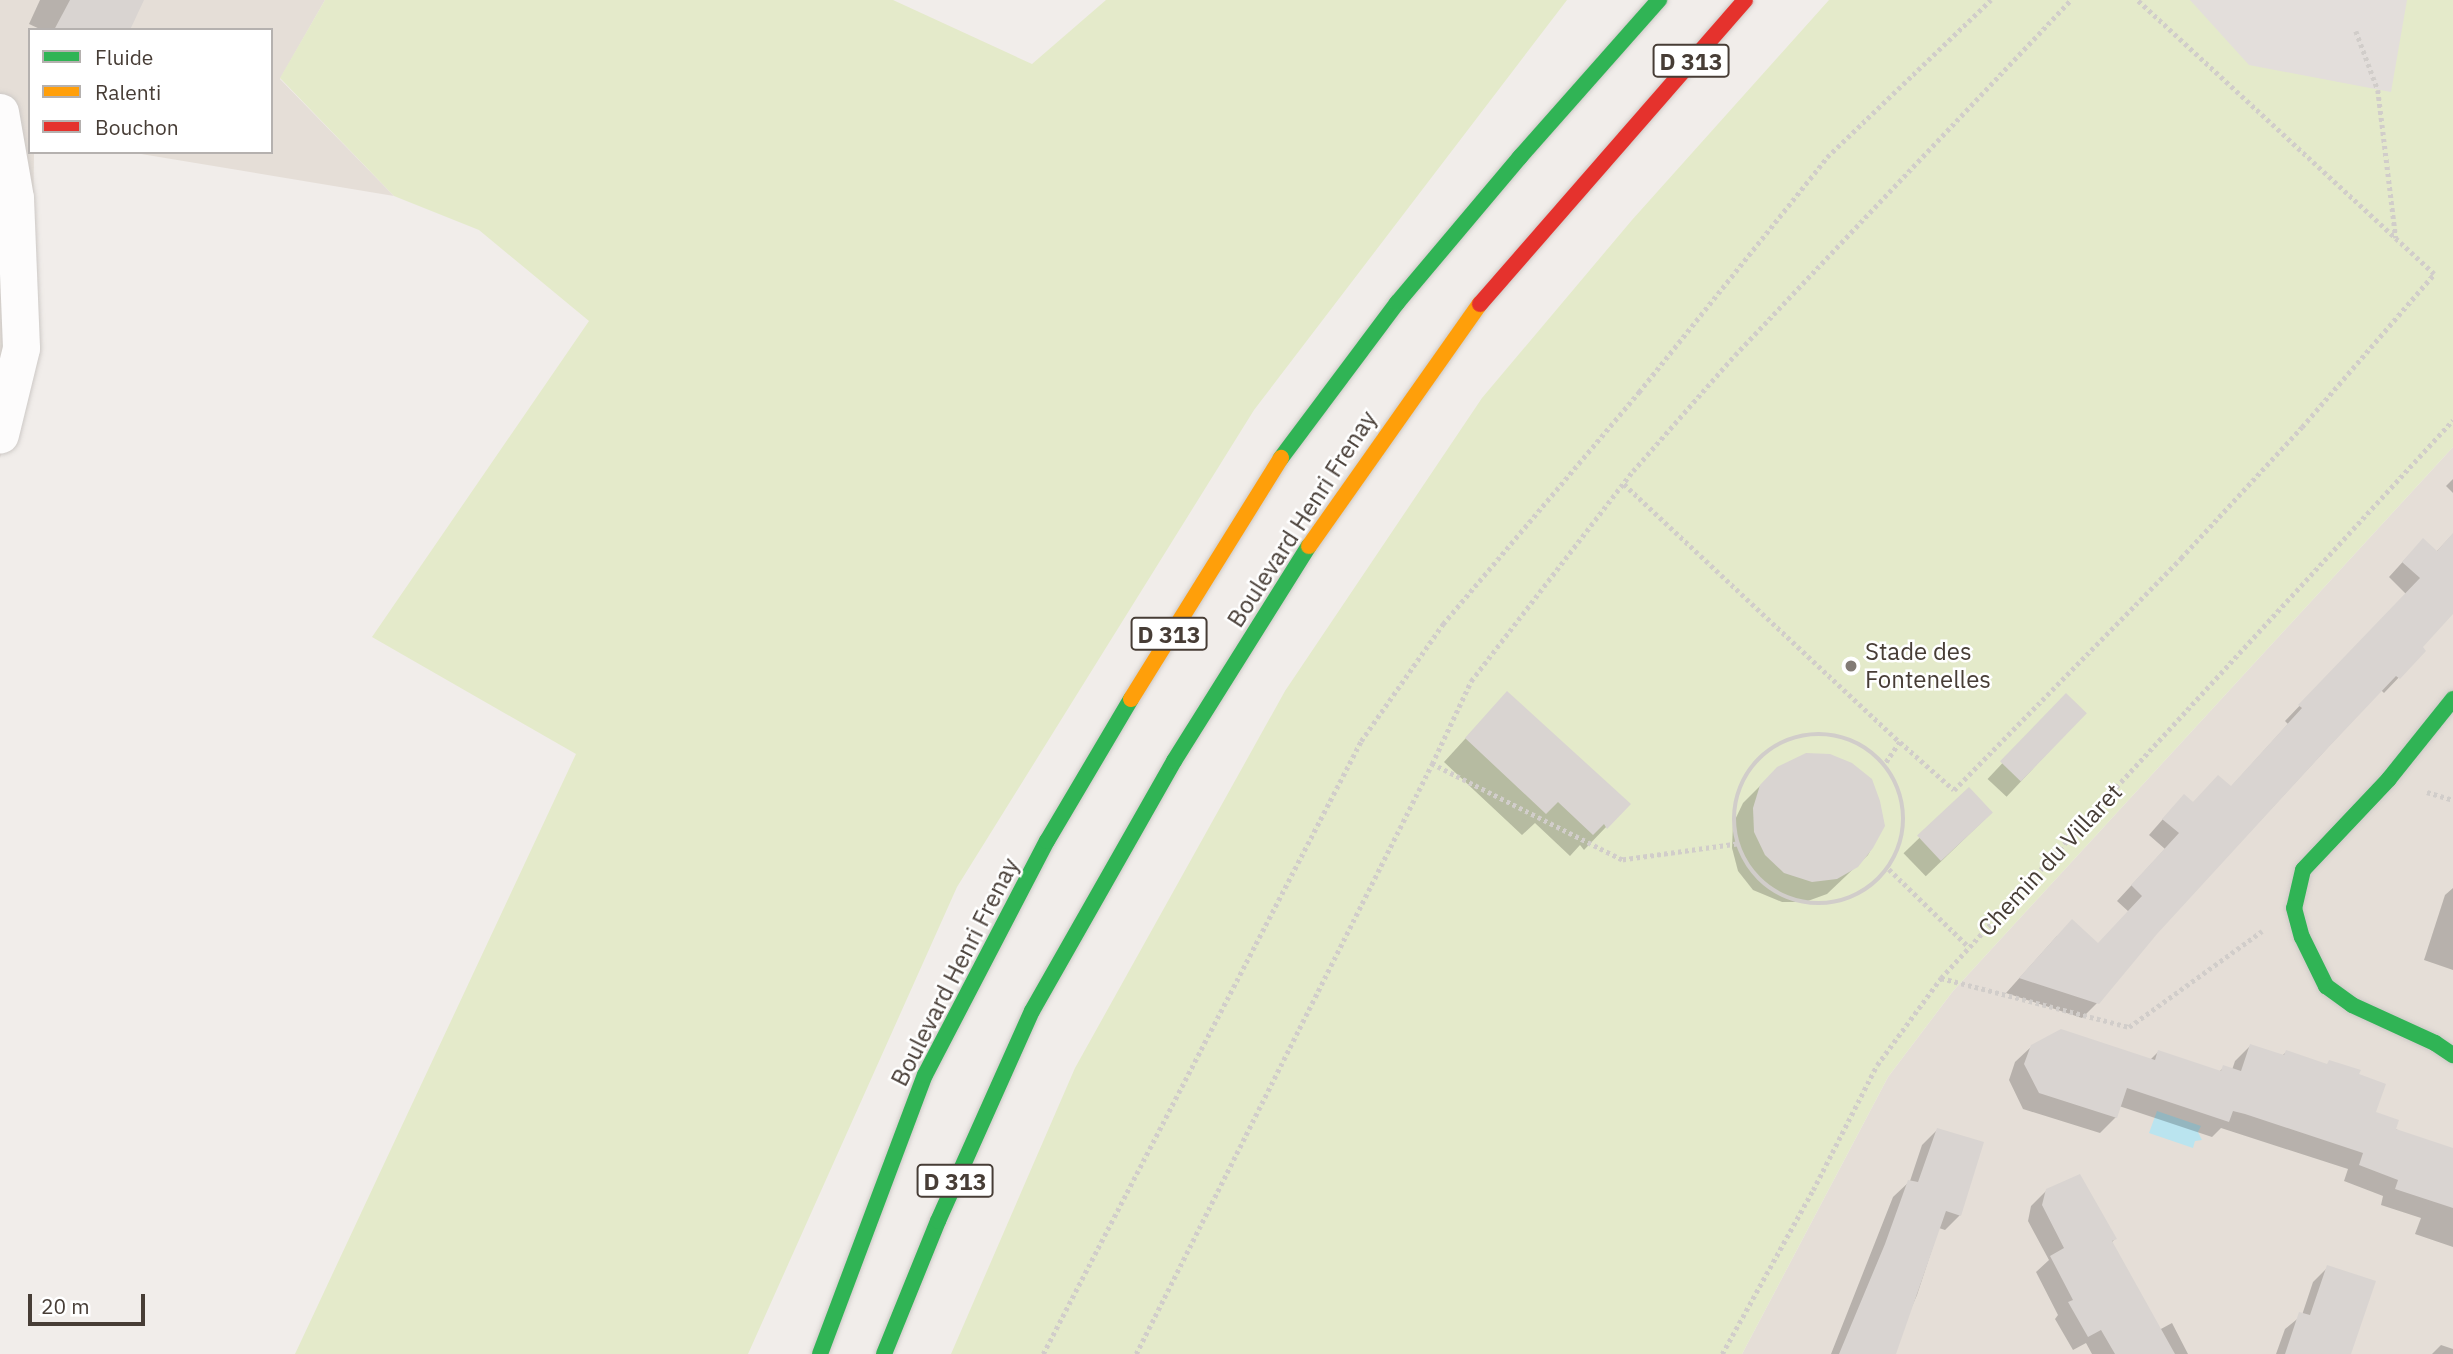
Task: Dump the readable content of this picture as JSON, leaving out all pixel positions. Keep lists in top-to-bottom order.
{
  "streets": {
    "main road": ["D 313", "Boulevard Henri Frenay"],
    "path": ["Chemin du Villaret"]
  },
  "places": ["Stade des Fontenelles"],
  "legend": ["Fluide", "Ralenti", "Bouchon"],
  "scale_bar": "20 m"
}
